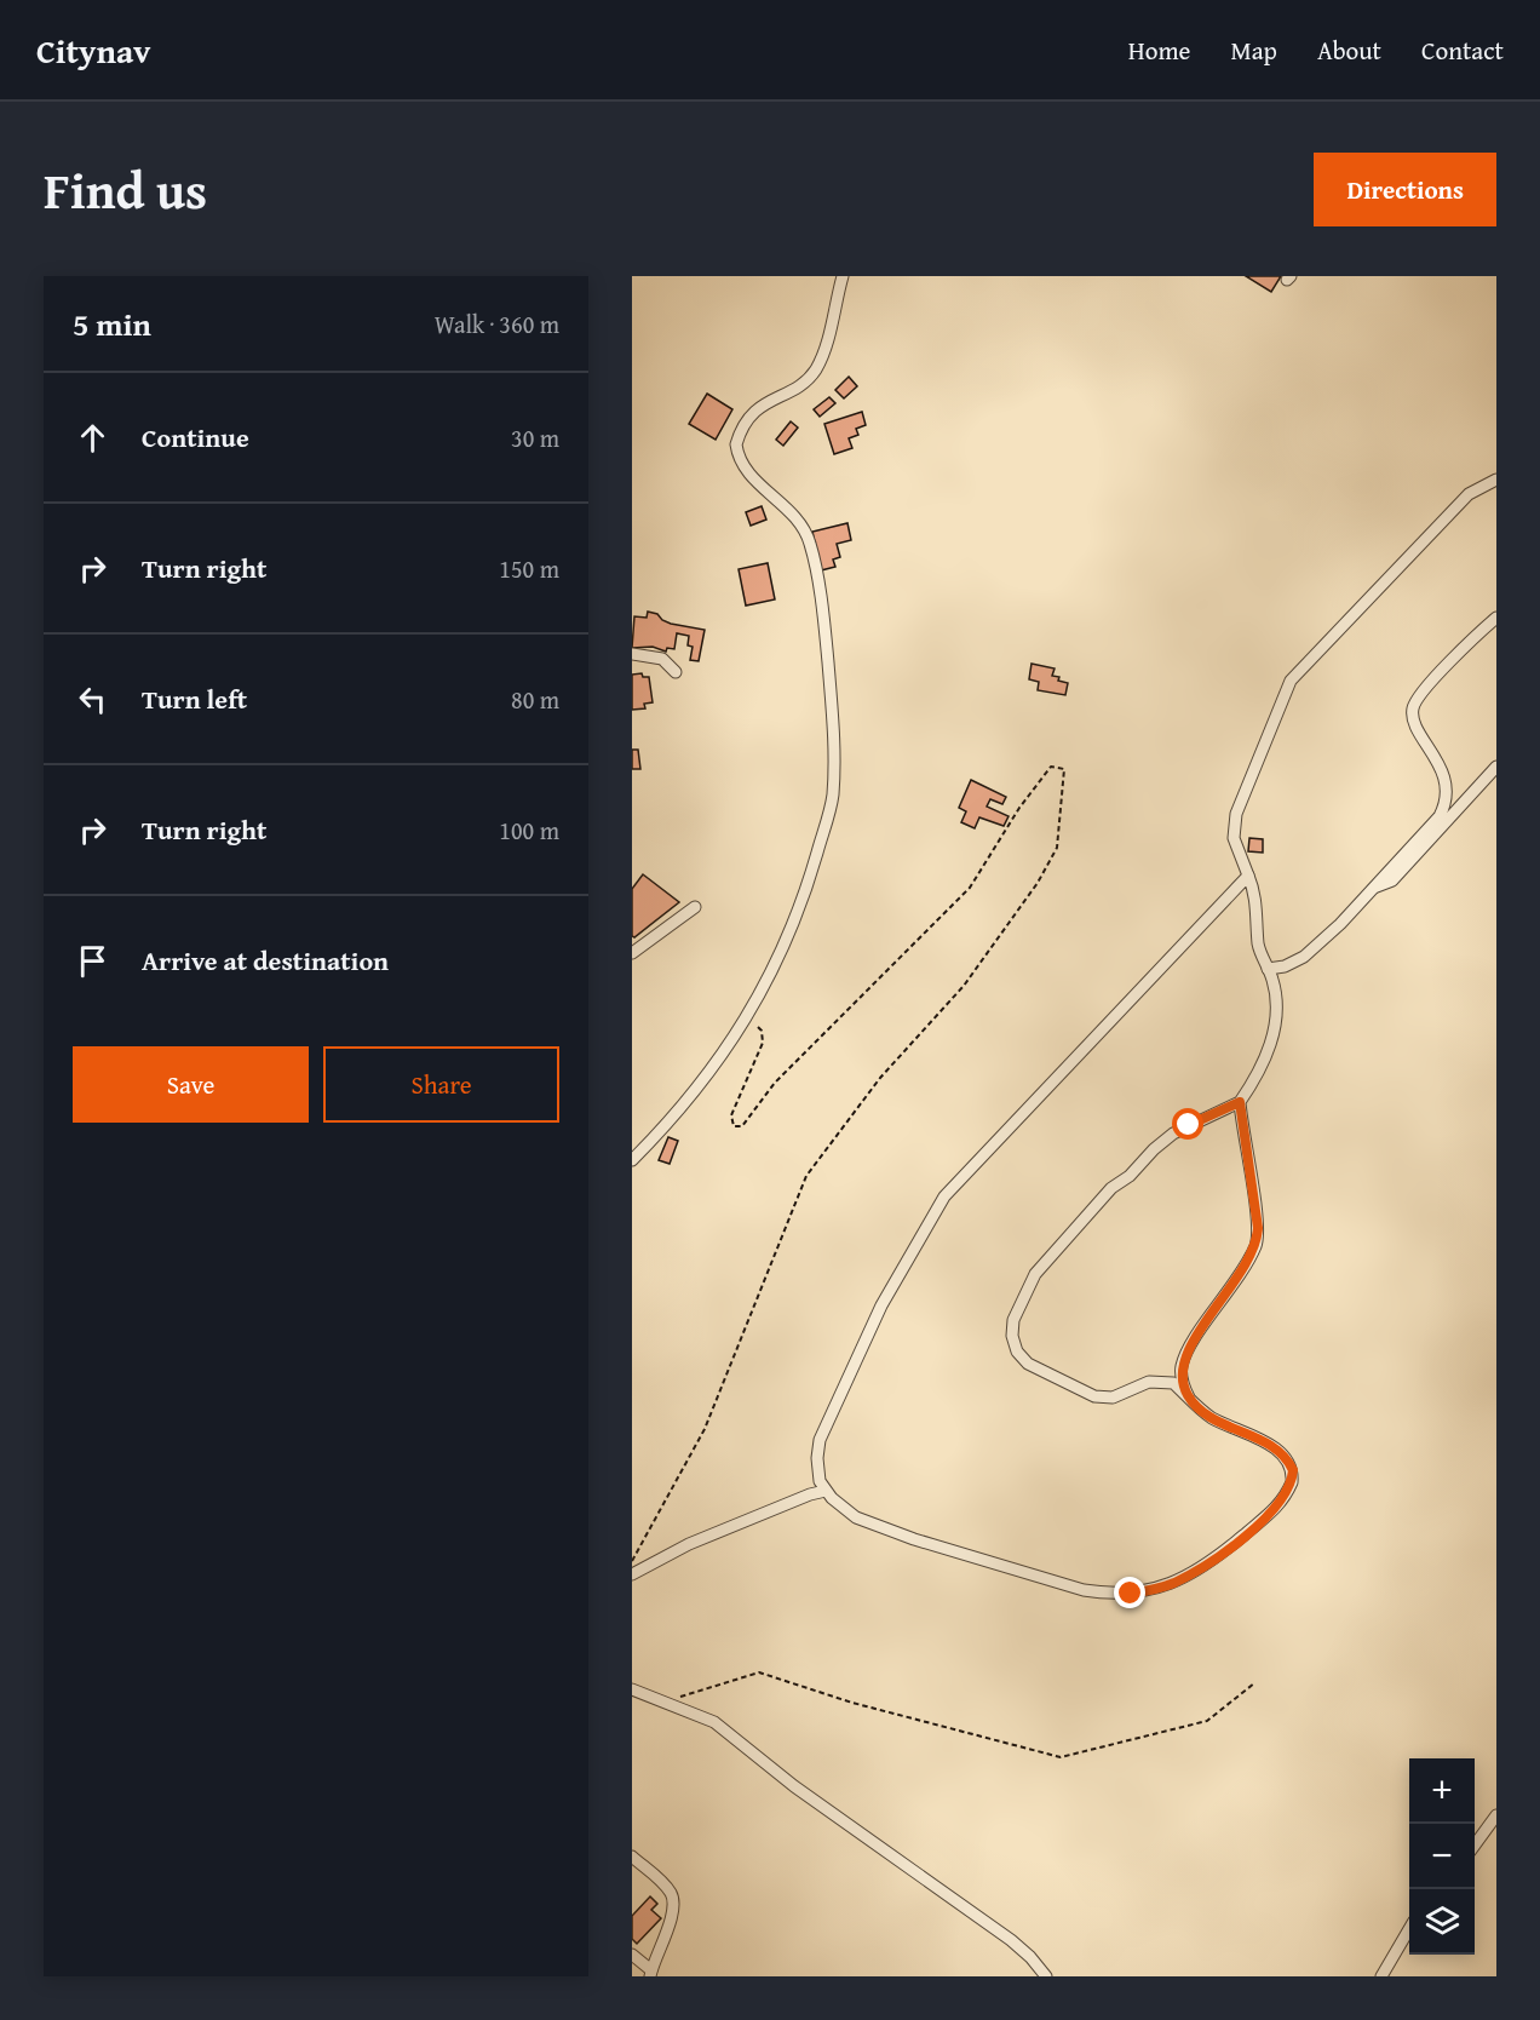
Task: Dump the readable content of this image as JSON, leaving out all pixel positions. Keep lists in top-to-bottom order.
{
  "page": {
    "header": "Citynav",
    "nav": [
      "Home",
      "Map",
      "About",
      "Contact"
    ],
    "title": "Find us",
    "buttons": [
      "Directions",
      ["Save", "Share"]
    ],
    "heading": ["5 min", "Walk · 360 m"],
    "list": [
      ["Continue", "30 m"],
      ["Turn right", "150 m"],
      ["Turn left", "80 m"],
      ["Turn right", "100 m"],
      "Arrive at destination"
    ],
    "map_buttons": ["+", "−"]
  }
}
